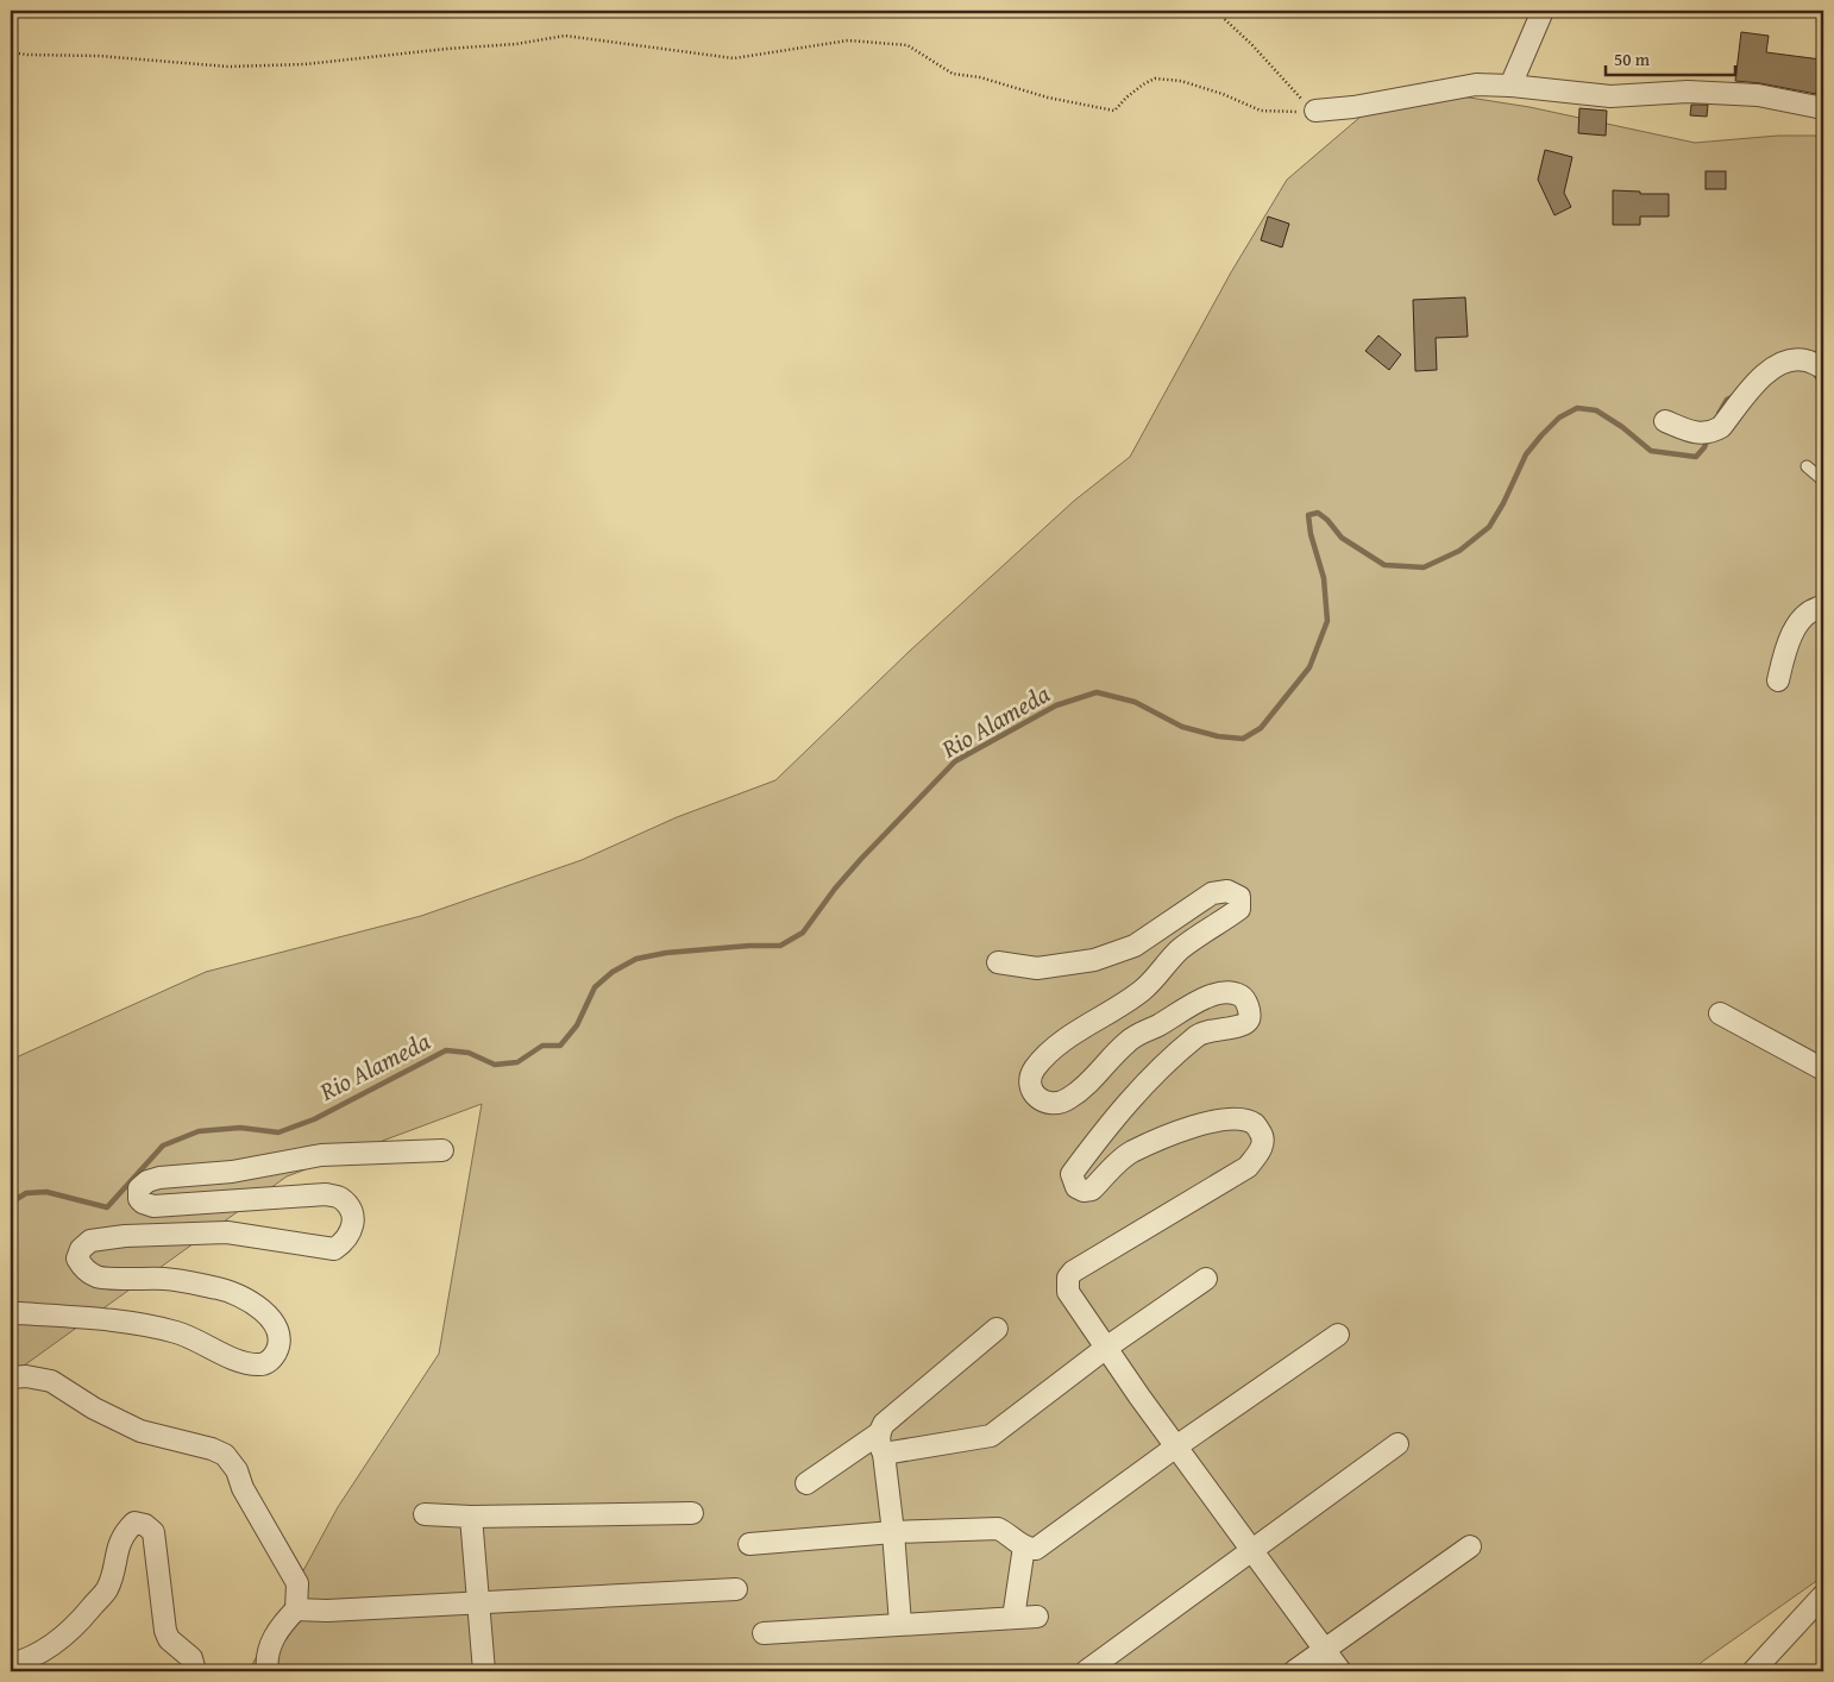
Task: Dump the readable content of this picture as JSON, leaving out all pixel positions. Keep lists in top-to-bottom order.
{
  "water": ["Rio Alameda"],
  "scale_bar": "50 m"
}
